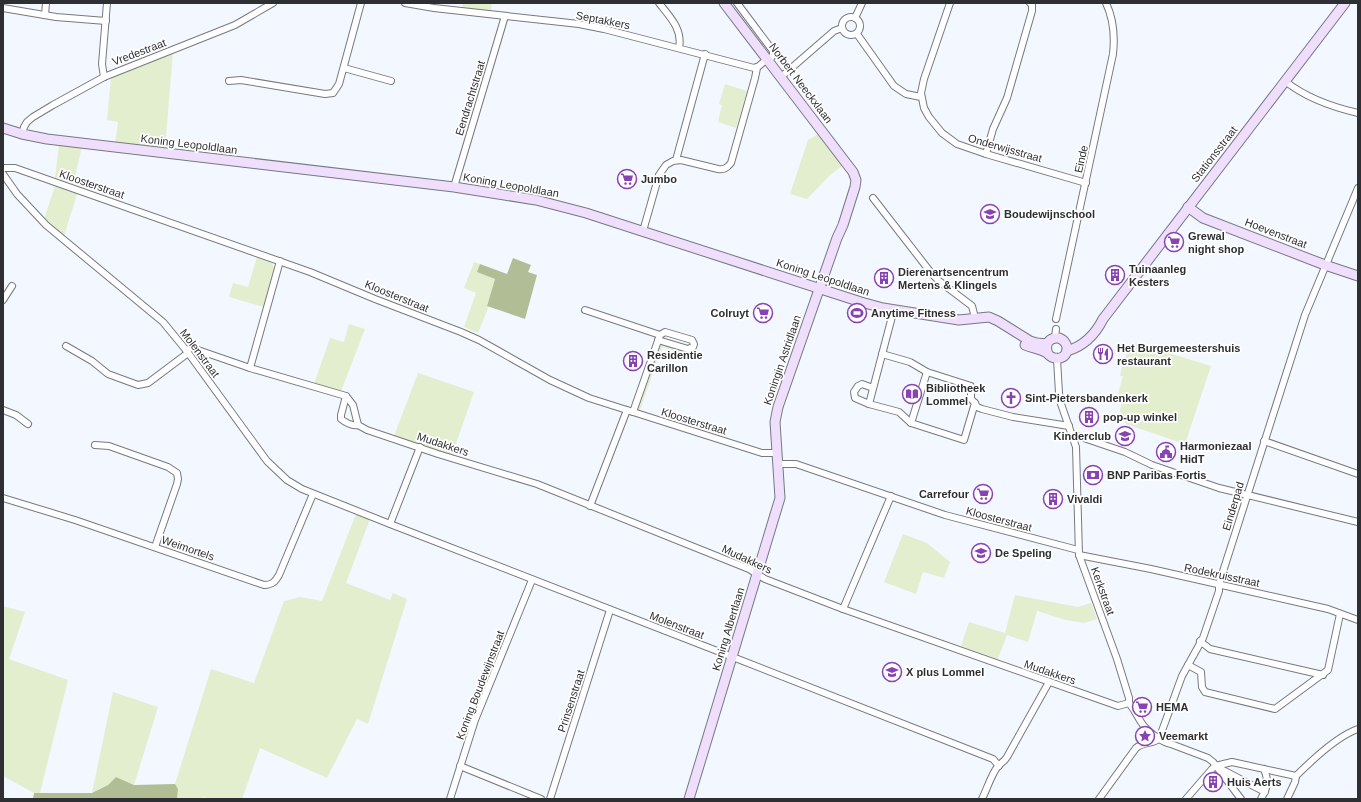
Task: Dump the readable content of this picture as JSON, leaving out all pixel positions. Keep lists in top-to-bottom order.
{
  "streets": {
    "main road": [
      "Norbert Neeckxlaan",
      "Koning Leopoldlaan",
      "Stationsstraat",
      "Hoevenstraat",
      "Koningin Astridlaan",
      "Koning Albertlaan"
    ],
    "street": [
      "Septakkers",
      "Vredestraat",
      "Eendrachtstraat",
      "Onderwijsstraat",
      "Einde",
      "Kloosterstraat",
      "Molenstraat",
      "Mudakkers",
      "Einderpad",
      "Weimortels",
      "Rodekruisstraat",
      "Kerkstraat",
      "Koning Boudewijnstraat",
      "Prinsenstraat"
    ]
  },
  "crossings": [
    ["Septakkers", "Eendrachtstraat"],
    ["Vredestraat", "Koning Leopoldlaan"],
    ["Norbert Neeckxlaan", "Koningin Astridlaan"],
    ["Eendrachtstraat", "Koning Leopoldlaan"],
    ["Koning Leopoldlaan", "Koningin Astridlaan"],
    ["Onderwijsstraat", "Einde"],
    ["Stationsstraat", "Hoevenstraat"],
    ["Stationsstraat", "Kerkstraat"],
    ["Kloosterstraat", "Koningin Astridlaan"],
    ["Kloosterstraat", "Rodekruisstraat"],
    ["Kloosterstraat", "Kerkstraat"],
    ["Kloosterstraat", "Koning Albertlaan"],
    ["Hoevenstraat", "Einderpad"],
    ["Molenstraat", "Weimortels"],
    ["Molenstraat", "Koning Albertlaan"],
    ["Molenstraat", "Koning Boudewijnstraat"],
    ["Molenstraat", "Prinsenstraat"],
    ["Koningin Astridlaan", "Koning Albertlaan"],
    ["Mudakkers", "Kerkstraat"],
    ["Mudakkers", "Koning Albertlaan"],
    ["Einderpad", "Rodekruisstraat"],
    ["Einderpad", "Kerkstraat"],
    ["Rodekruisstraat", "Kerkstraat"]
  ],
  "places": {
    "supermarket": [
      "Jumbo",
      "Grewal night shop",
      "Colruyt",
      "Carrefour",
      "HEMA"
    ],
    "school or university": [
      "Boudewijnschool",
      "Kinderclub",
      "De Speling",
      "X plus Lommel"
    ],
    "building": [
      "Tuinaanleg Kesters",
      "Dierenartsencentrum Mertens & Klingels",
      "Residentie Carillon",
      "pop-up winkel",
      "Vivaldi",
      "Huis Aerts"
    ],
    "sports": ["Anytime Fitness"],
    "restaurant": ["Het Burgemeestershuis restaurant"],
    "library": ["Bibliotheek Lommel"],
    "church": ["Sint-Pietersbandenkerk"],
    "public building": ["Harmoniezaal HidT"],
    "bank": ["BNP Paribas Fortis"],
    "place": ["Veemarkt"]
  }
}
